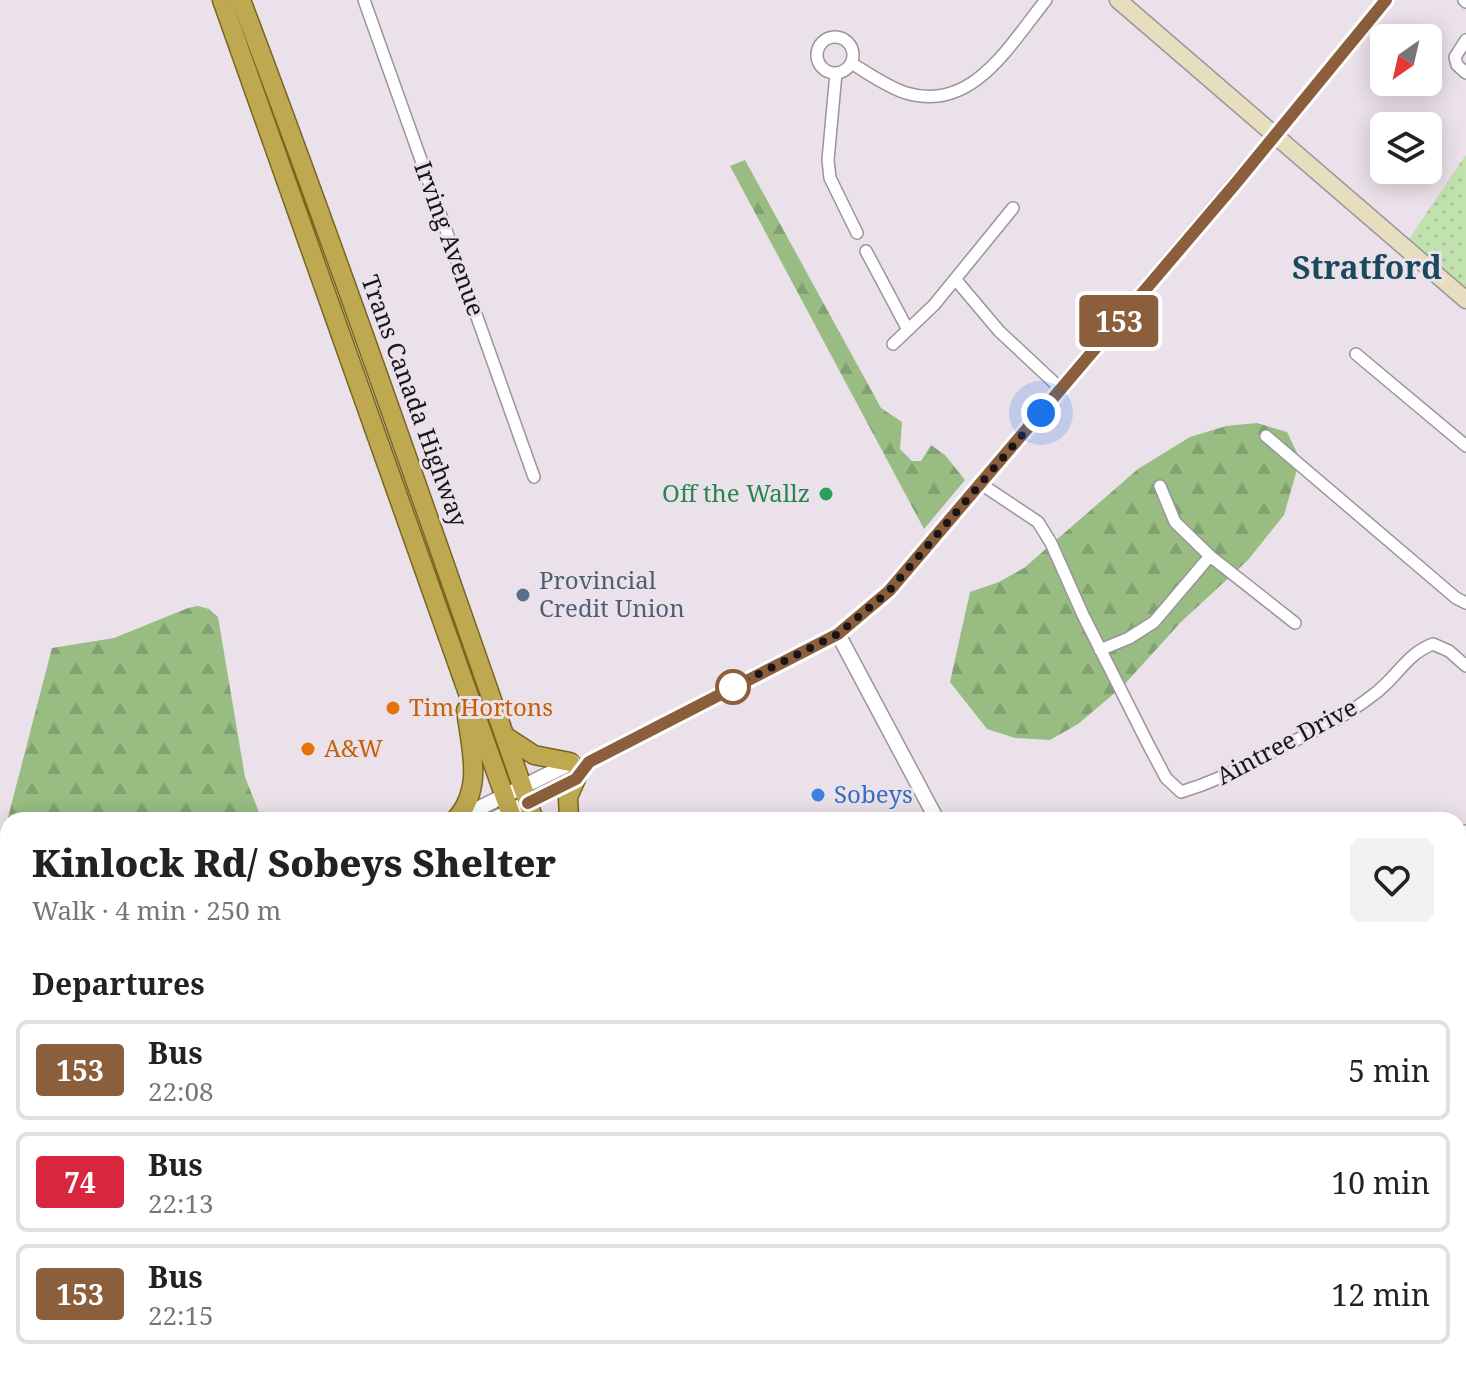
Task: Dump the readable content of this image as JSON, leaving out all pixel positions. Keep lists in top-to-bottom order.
{
  "streets": {
    "highway": ["Trans Canada Highway"],
    "street": ["Irving Avenue", "Aintree Drive"]
  },
  "districts": ["Stratford"],
  "places": [
    "Off the Wallz",
    "Provincial Credit Union",
    "Tim Hortons",
    "A&W",
    "Sobeys"
  ],
  "lines": ["bus line 153"],
  "north": "bottom left",
  "page": {
    "on_map": "153",
    "heading": [
      ["Kinlock Rd/ Sobeys Shelter", "Walk · 4 min · 250 m"],
      "Departures"
    ],
    "list": [
      {
        "mark": "153",
        "name": "Bus",
        "note": "22:08",
        "value": "5 min"
      },
      {
        "mark": "74",
        "name": "Bus",
        "note": "22:13",
        "value": "10 min"
      },
      {
        "mark": "153",
        "name": "Bus",
        "note": "22:15",
        "value": "12 min"
      }
    ]
  }
}
